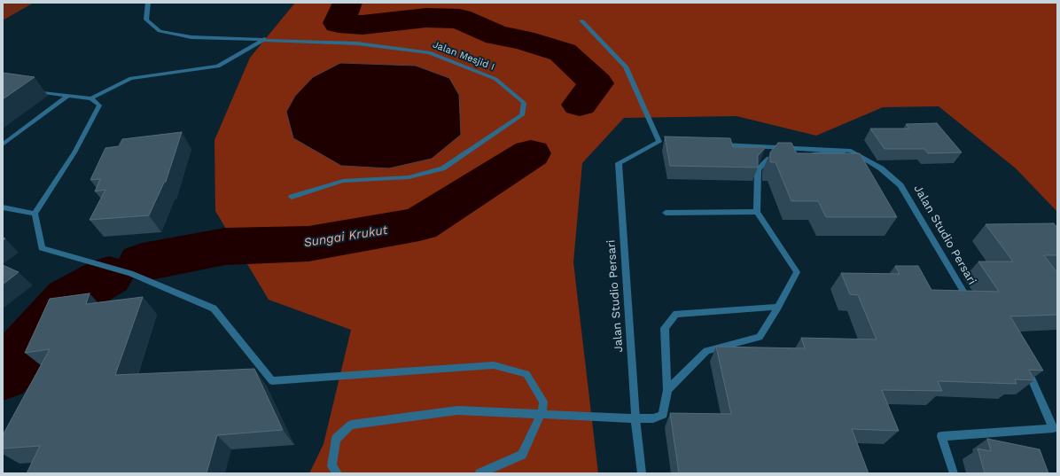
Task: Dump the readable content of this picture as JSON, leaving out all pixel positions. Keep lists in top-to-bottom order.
{
  "streets": {
    "street": ["Jalan Mesjid I", "Jalan Studio Persari"]
  },
  "water": ["Sungai Krukut"]
}
